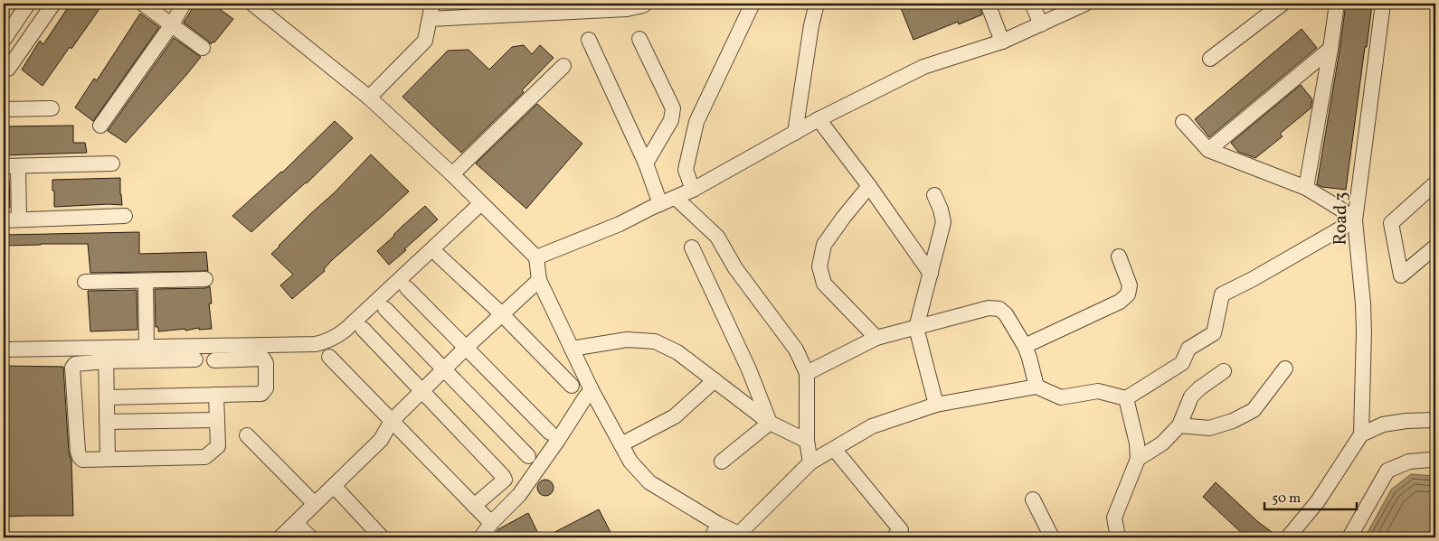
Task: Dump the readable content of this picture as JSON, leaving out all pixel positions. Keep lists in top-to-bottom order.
{
  "streets": {
    "street": ["Road 3"]
  },
  "scale_bar": "50 m"
}
